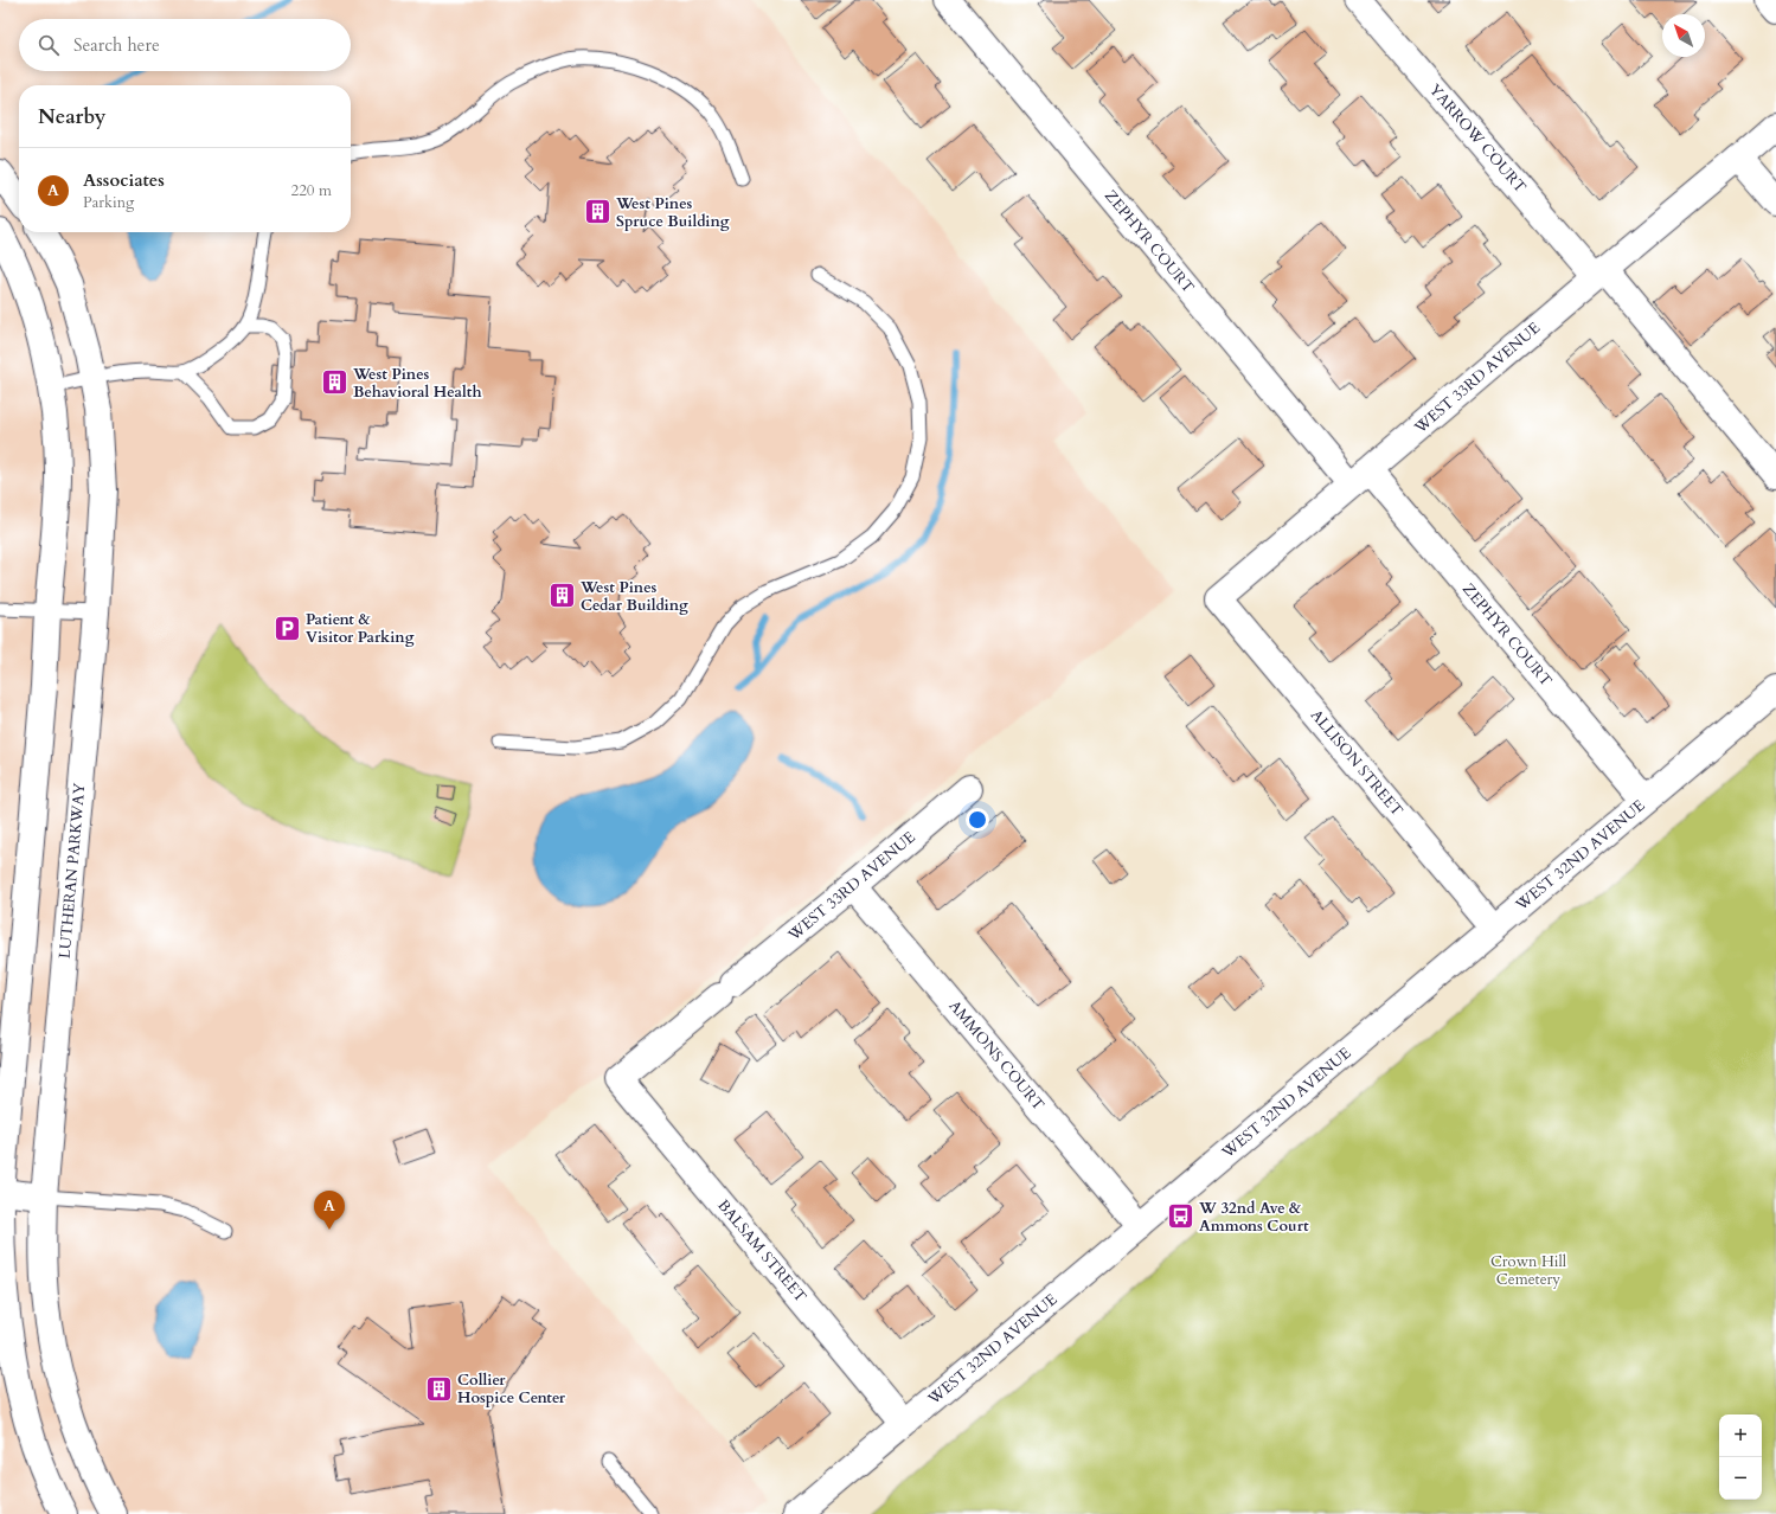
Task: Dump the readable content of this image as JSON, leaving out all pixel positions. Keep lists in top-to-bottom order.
{
  "streets": {
    "street": [
      "YARROW COURT",
      "ZEPHYR COURT",
      "WEST 33RD AVENUE",
      "ALLISON STREET",
      "WEST 32ND AVENUE",
      "LUTHERAN PARKWAY",
      "AMMONS COURT",
      "BALSAM STREET"
    ]
  },
  "crossings": [
    ["YARROW COURT", "WEST 33RD AVENUE"],
    ["ZEPHYR COURT", "WEST 33RD AVENUE"],
    ["ZEPHYR COURT", "WEST 32ND AVENUE"],
    ["WEST 33RD AVENUE", "ALLISON STREET"],
    ["WEST 33RD AVENUE", "AMMONS COURT"],
    ["WEST 33RD AVENUE", "BALSAM STREET"],
    ["ALLISON STREET", "WEST 32ND AVENUE"],
    ["WEST 32ND AVENUE", "AMMONS COURT"],
    ["WEST 32ND AVENUE", "BALSAM STREET"]
  ],
  "parks": ["Crown Hill Cemetery"],
  "places": {
    "building": [
      "West Pines Spruce Building",
      "West Pines Behavioral Health",
      "West Pines Cedar Building",
      "Collier Hospice Center"
    ],
    "parking": ["Patient & Visitor Parking"],
    "bus stop": ["W 32nd Ave & Ammons Court"]
  },
  "north": "top left",
  "page": {
    "search": "Search here",
    "heading": "Nearby",
    "list": [
      {
        "mark": "A",
        "name": "Associates",
        "note": "Parking",
        "value": "220 m"
      }
    ],
    "pins": "A",
    "map_buttons": ["+", "−"]
  }
}
